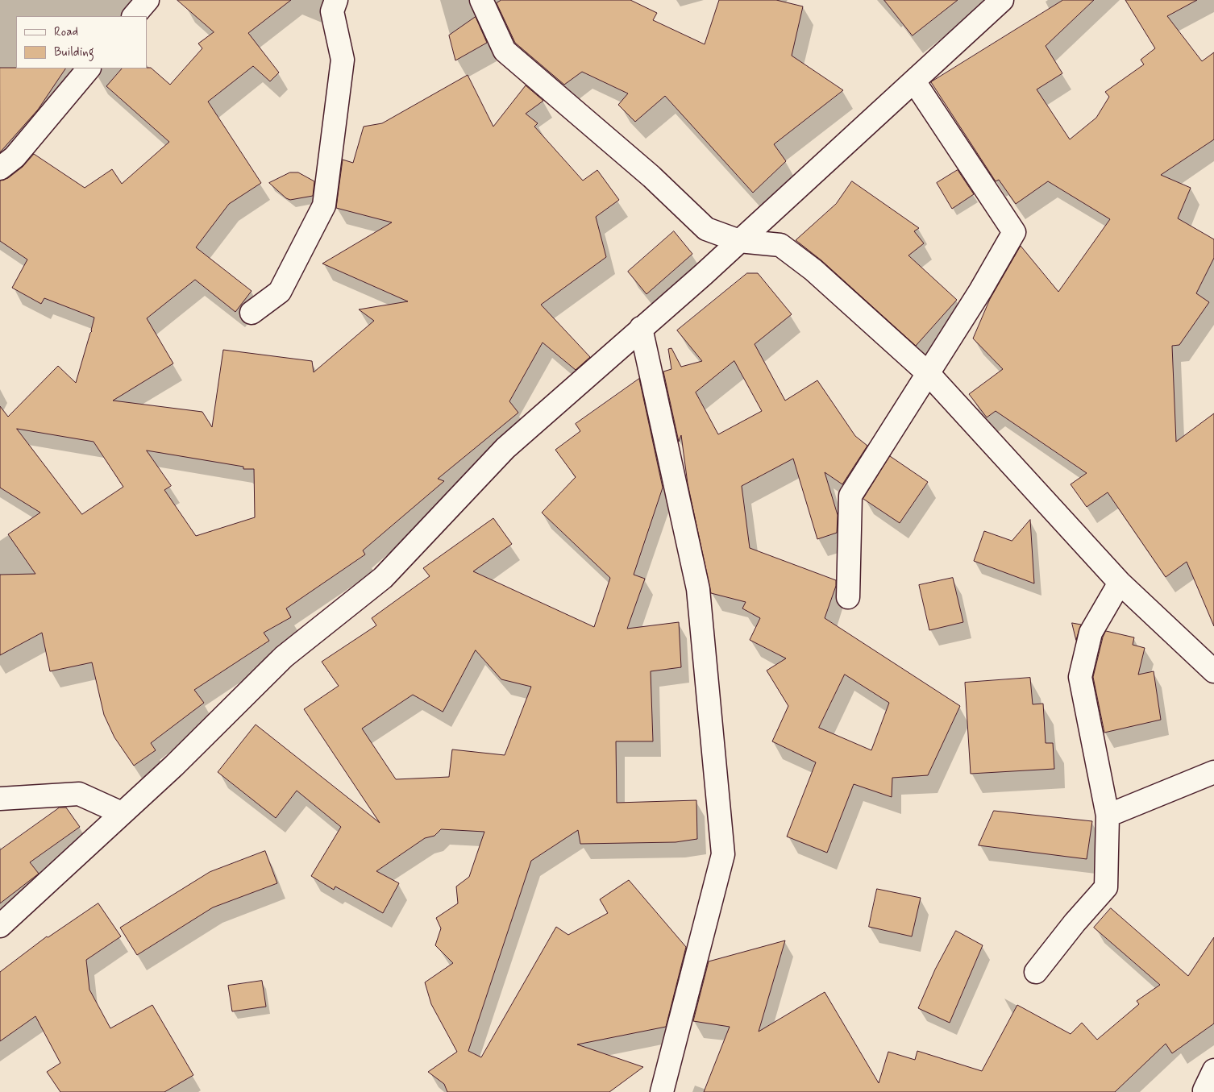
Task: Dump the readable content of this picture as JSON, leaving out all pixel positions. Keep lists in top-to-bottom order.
{
  "legend": ["Road", "Building"]
}
